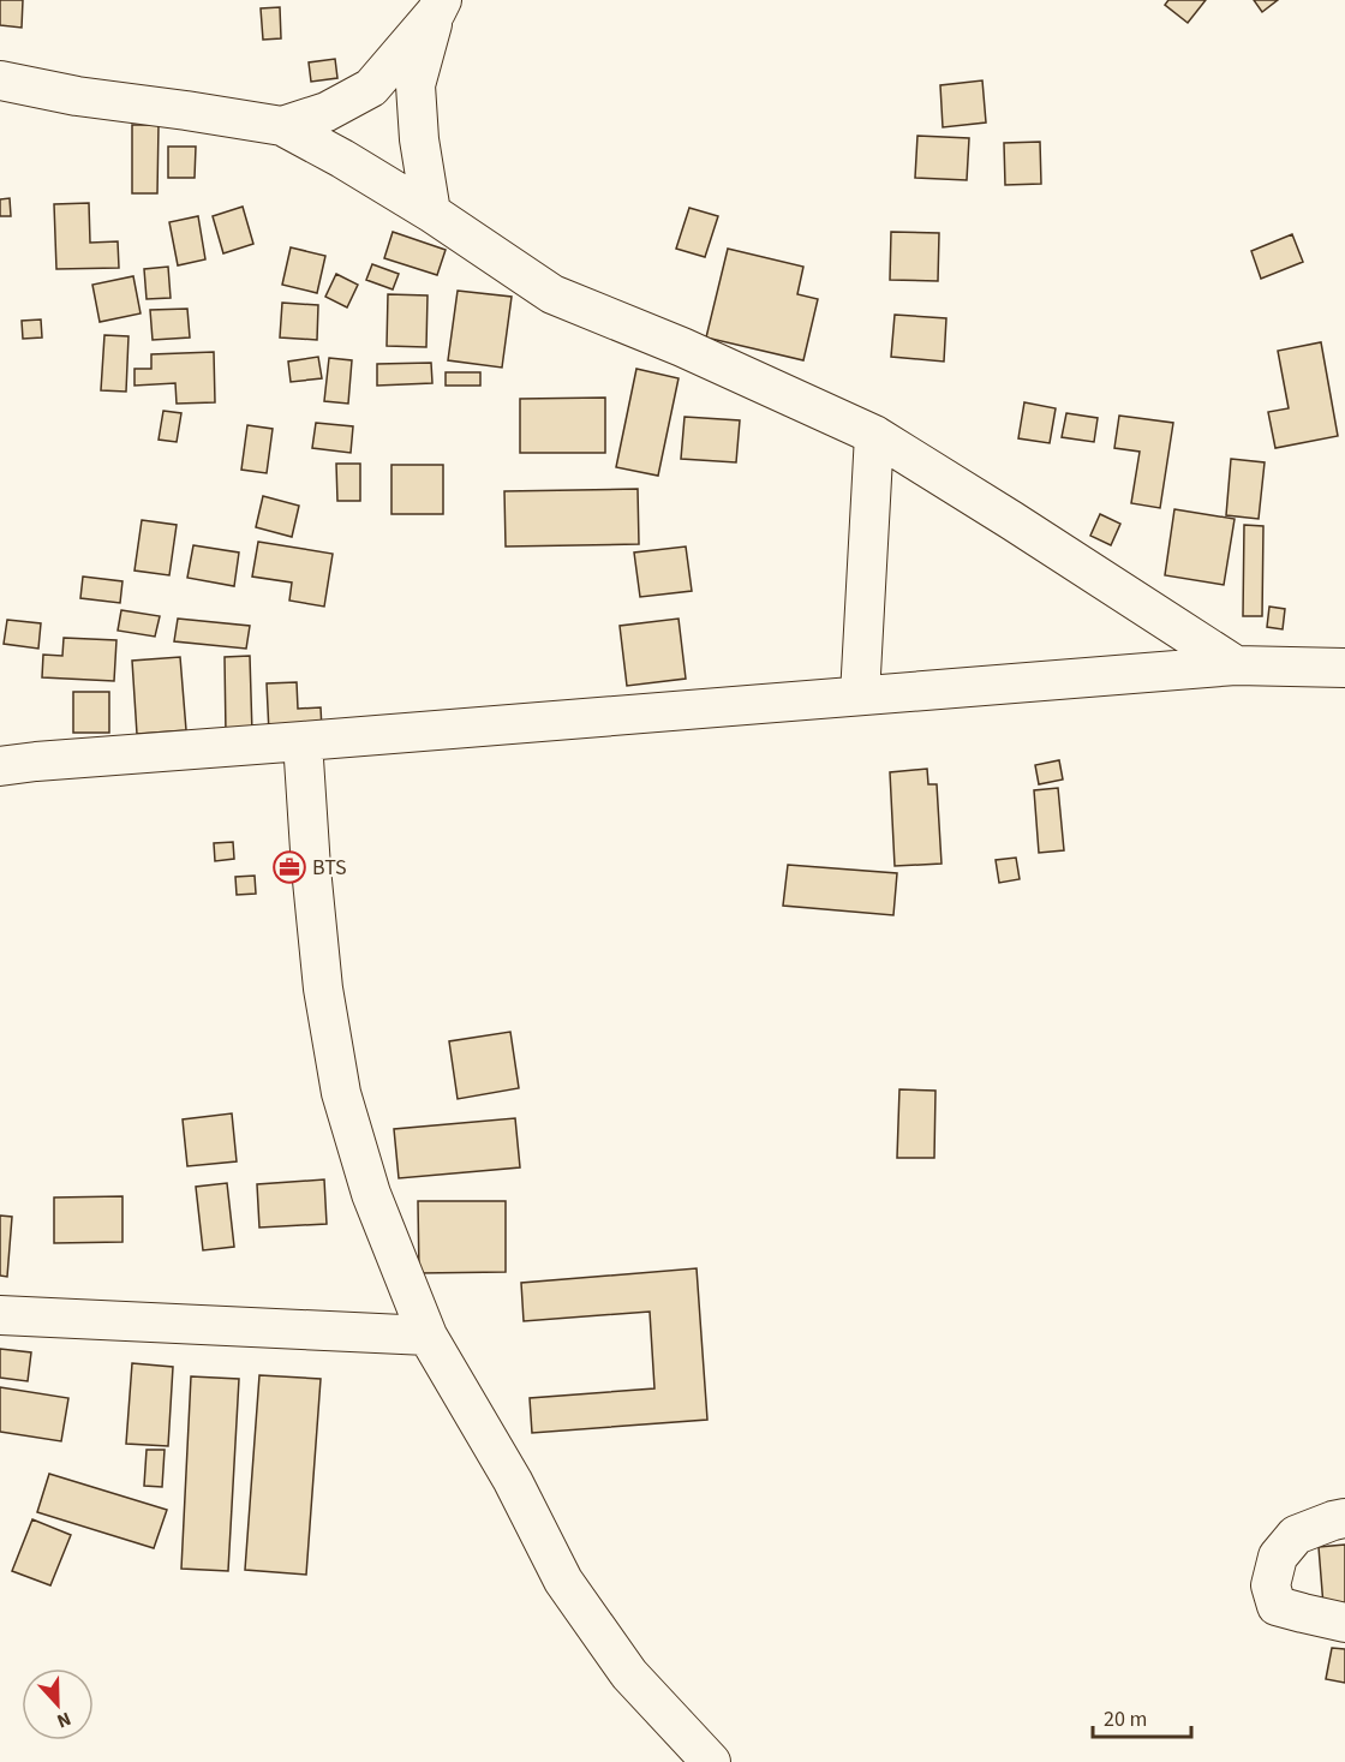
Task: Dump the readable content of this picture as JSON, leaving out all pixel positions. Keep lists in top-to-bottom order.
{
  "places": {
    "office": ["BTS"]
  },
  "scale_bar": "20 m",
  "north": "bottom"
}
